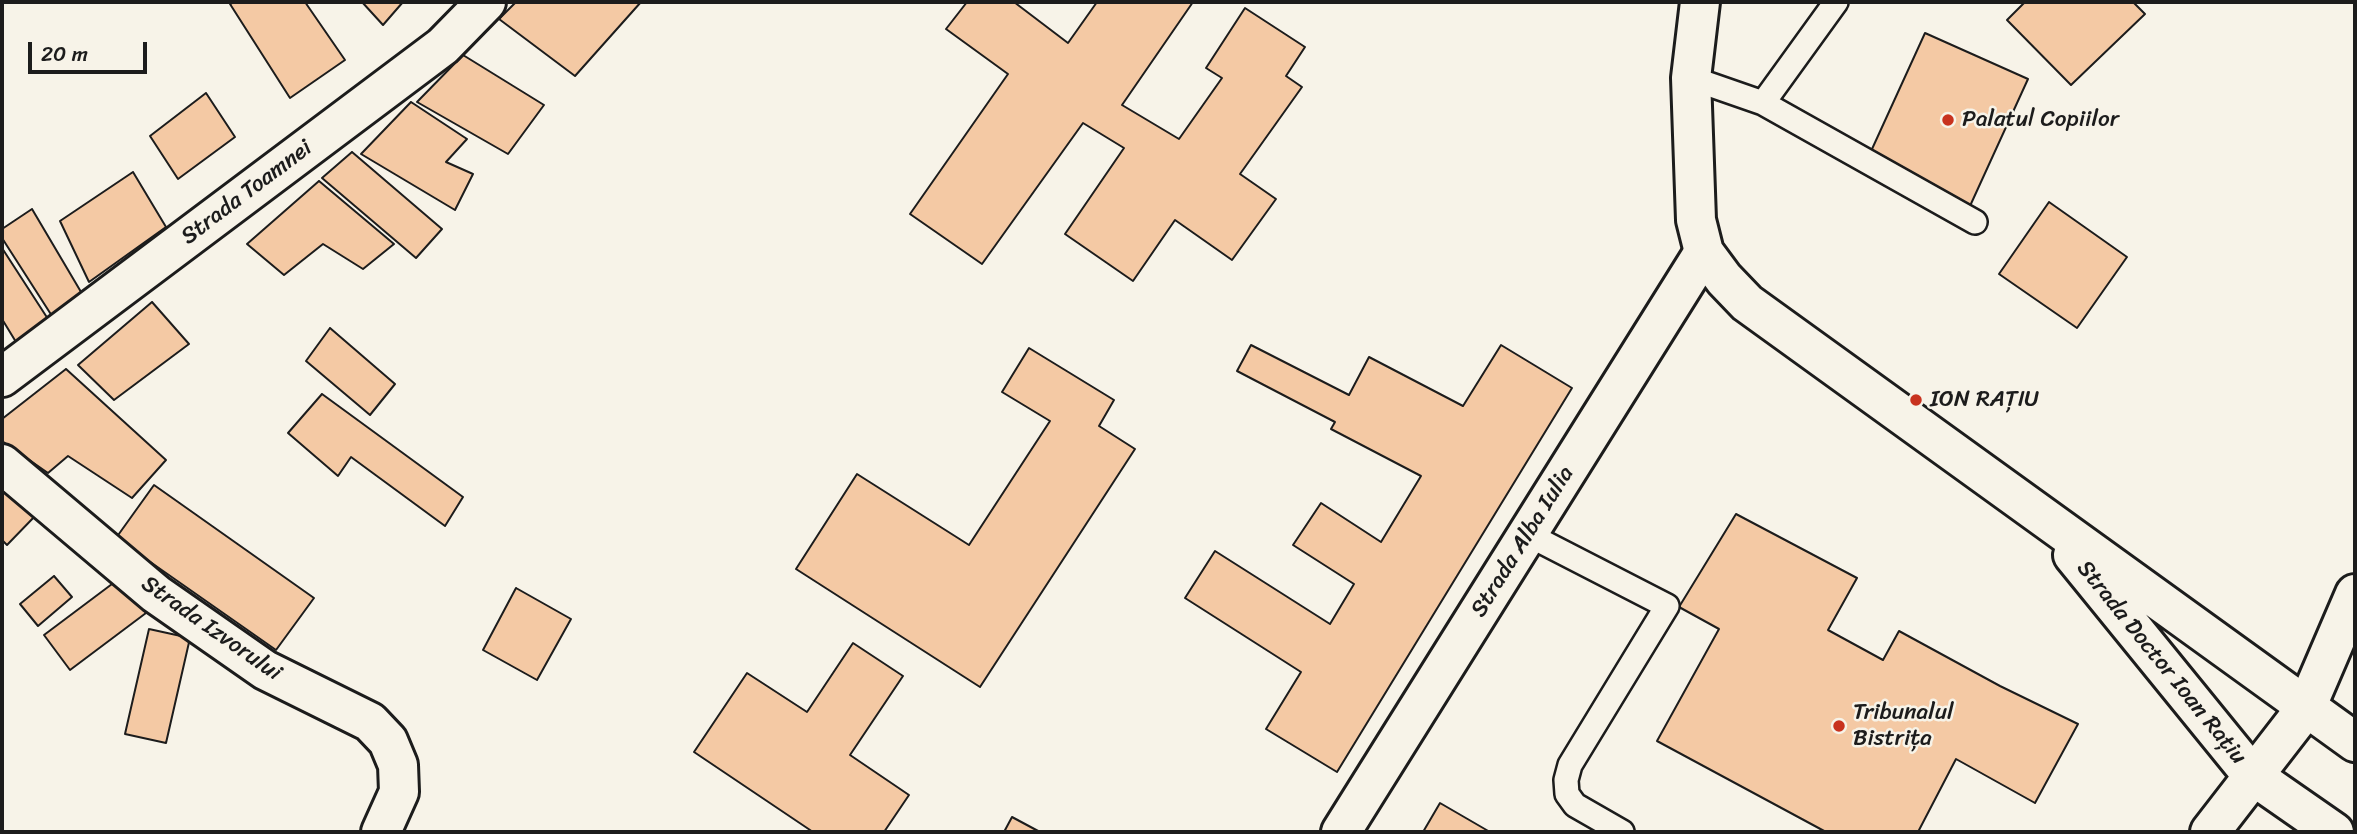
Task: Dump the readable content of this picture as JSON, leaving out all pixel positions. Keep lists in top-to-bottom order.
{
  "streets": {
    "street": [
      "Strada Toamnei",
      "Strada Alba Iulia",
      "Strada Izvorului",
      "Strada Doctor Ioan Rațiu"
    ]
  },
  "crossings": [
    ["Strada Alba Iulia", "Strada Doctor Ioan Rațiu"]
  ],
  "places": ["Palatul Copiilor", "ION RAȚIU", "Tribunalul Bistrița"],
  "scale_bar": "20 m"
}
